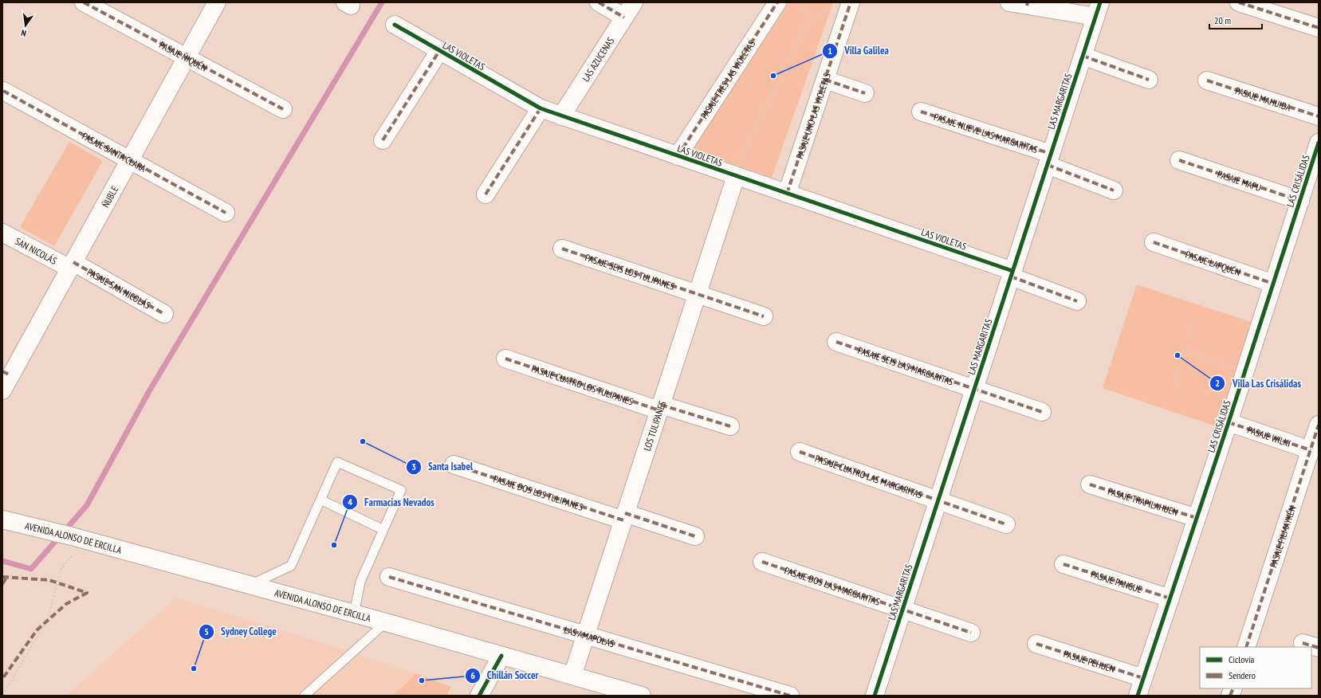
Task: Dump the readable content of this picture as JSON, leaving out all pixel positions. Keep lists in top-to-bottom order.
{
  "streets": {
    "street": [
      "PASAJE ÑIQUÉN",
      "LAS VIOLETAS",
      "LAS AZUCENAS",
      "PASAJE TRES LAS VIOLETAS",
      "PASAJE MAHUIDA",
      "LAS MARGARITAS",
      "PASAJE UNO LAS VIOLETAS",
      "PASAJE NUEVE LAS MARGARITAS",
      "PASAJE SANTA CLARA",
      "PASAJE MAPU",
      "LAS CRISÁLIDAS",
      "ÑUBLE",
      "SAN NICOLÁS",
      "PASAJE LAFQUÉN",
      "PASAJE SEIS LOS TULIPANES",
      "PASAJE SAN NICOLÁS",
      "PASAJE SEIS LAS MARGARITAS",
      "PASAJE CUATRO LOS TULIPANES",
      "LOS TULIPANES",
      "PASAJE WILKI",
      "PASAJE CUATRO LAS MARGARITAS",
      "PASAJE DOS LOS TULIPANES",
      "PASAJE TRAPILAHUEN",
      "PASAJE PILMAYKÉN",
      "AVENIDA ALONSO DE ERCILLA",
      "PASAJE PANGUE",
      "PASAJE DOS LAS MARGARITAS",
      "LAS AMAPOLAS",
      "PASAJE PEHUEN"
    ]
  },
  "crossings": [
    ["PASAJE ÑIQUÉN", "ÑUBLE"],
    ["LAS VIOLETAS", "LAS AZUCENAS"],
    ["LAS VIOLETAS", "PASAJE TRES LAS VIOLETAS"],
    ["LAS VIOLETAS", "LAS MARGARITAS"],
    ["LAS VIOLETAS", "PASAJE UNO LAS VIOLETAS"],
    ["LAS VIOLETAS", "LOS TULIPANES"],
    ["LAS MARGARITAS", "PASAJE NUEVE LAS MARGARITAS"],
    ["LAS MARGARITAS", "PASAJE SEIS LAS MARGARITAS"],
    ["LAS MARGARITAS", "PASAJE CUATRO LAS MARGARITAS"],
    ["LAS MARGARITAS", "PASAJE DOS LAS MARGARITAS"],
    ["PASAJE SANTA CLARA", "ÑUBLE"],
    ["PASAJE MAPU", "LAS CRISÁLIDAS"],
    ["LAS CRISÁLIDAS", "PASAJE LAFQUÉN"],
    ["LAS CRISÁLIDAS", "PASAJE WILKI"],
    ["LAS CRISÁLIDAS", "PASAJE TRAPILAHUEN"],
    ["LAS CRISÁLIDAS", "PASAJE PANGUE"],
    ["LAS CRISÁLIDAS", "PASAJE PEHUEN"],
    ["ÑUBLE", "SAN NICOLÁS"],
    ["ÑUBLE", "PASAJE SAN NICOLÁS"],
    ["SAN NICOLÁS", "PASAJE SAN NICOLÁS"],
    ["PASAJE SEIS LOS TULIPANES", "LOS TULIPANES"],
    ["PASAJE CUATRO LOS TULIPANES", "LOS TULIPANES"],
    ["LOS TULIPANES", "PASAJE DOS LOS TULIPANES"],
    ["LOS TULIPANES", "AVENIDA ALONSO DE ERCILLA"],
    ["LOS TULIPANES", "LAS AMAPOLAS"],
    ["PASAJE WILKI", "PASAJE PILMAYKÉN"]
  ],
  "places": [
    "Villa Galilea",
    "Villa Las Crisálidas",
    "Santa Isabel",
    "Farmacias Nevados",
    "Sydney College",
    "Chillán Soccer"
  ],
  "legend": ["Ciclovía", "Sendero"],
  "scale_bar": "20 m",
  "north": "bottom"
}
